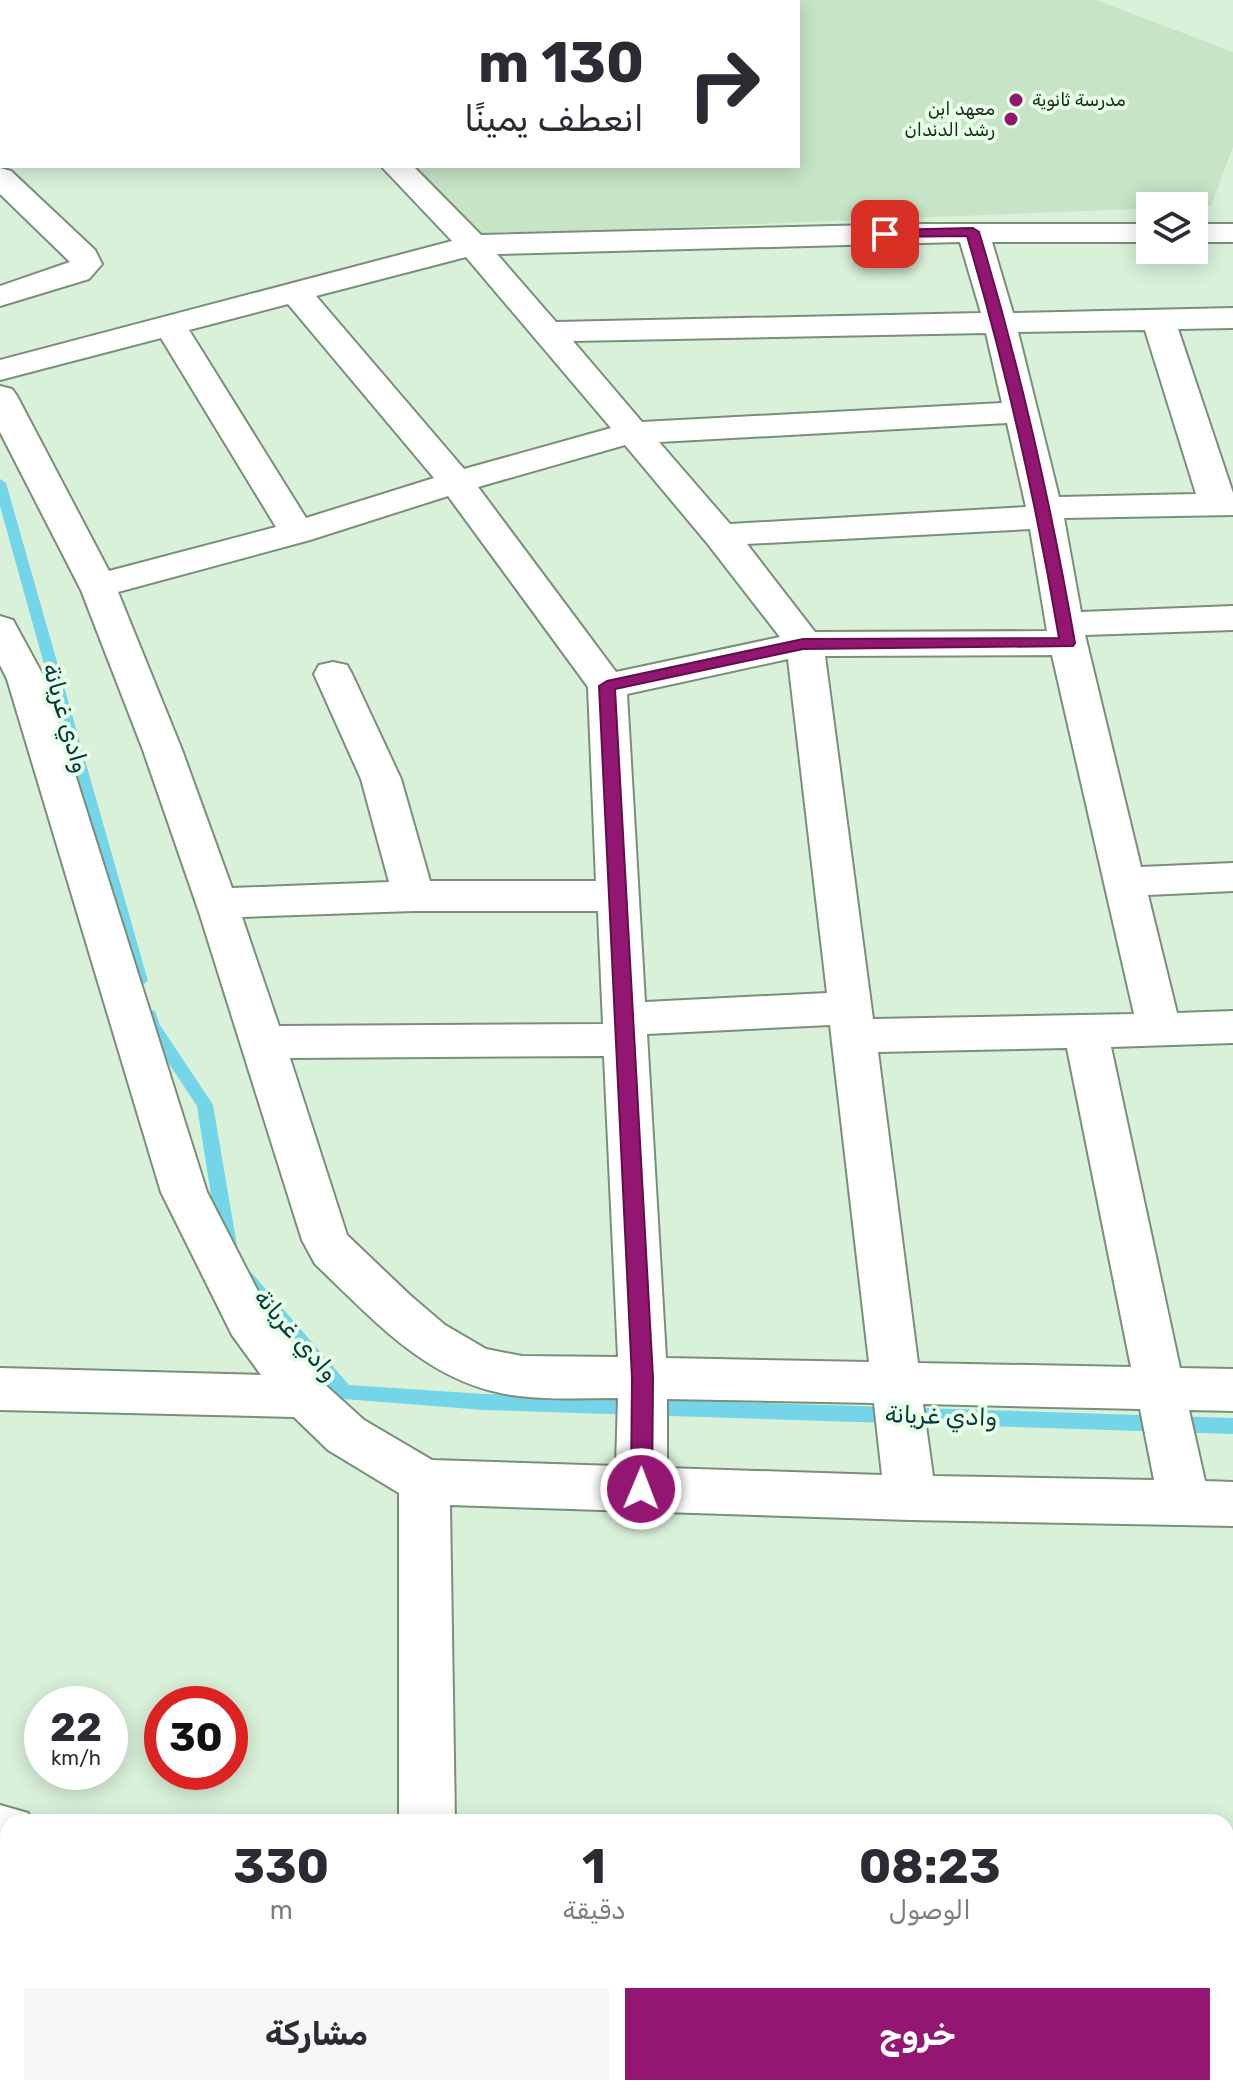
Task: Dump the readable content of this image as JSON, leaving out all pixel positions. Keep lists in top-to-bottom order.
{
  "water": ["وادي غريانة"],
  "places": ["مدرسة ثانوية", "معهد ابن رشد الدندان"],
  "page": {
    "turn": ["130 m", "انعطف يمينًا"],
    "speed": "22 km/h",
    "limit": "30",
    "eta": [
      "08:23",
      "الوصول",
      "1",
      "دقيقة",
      "330",
      "m"
    ],
    "buttons": ["خروج", "مشاركة"]
  }
}
